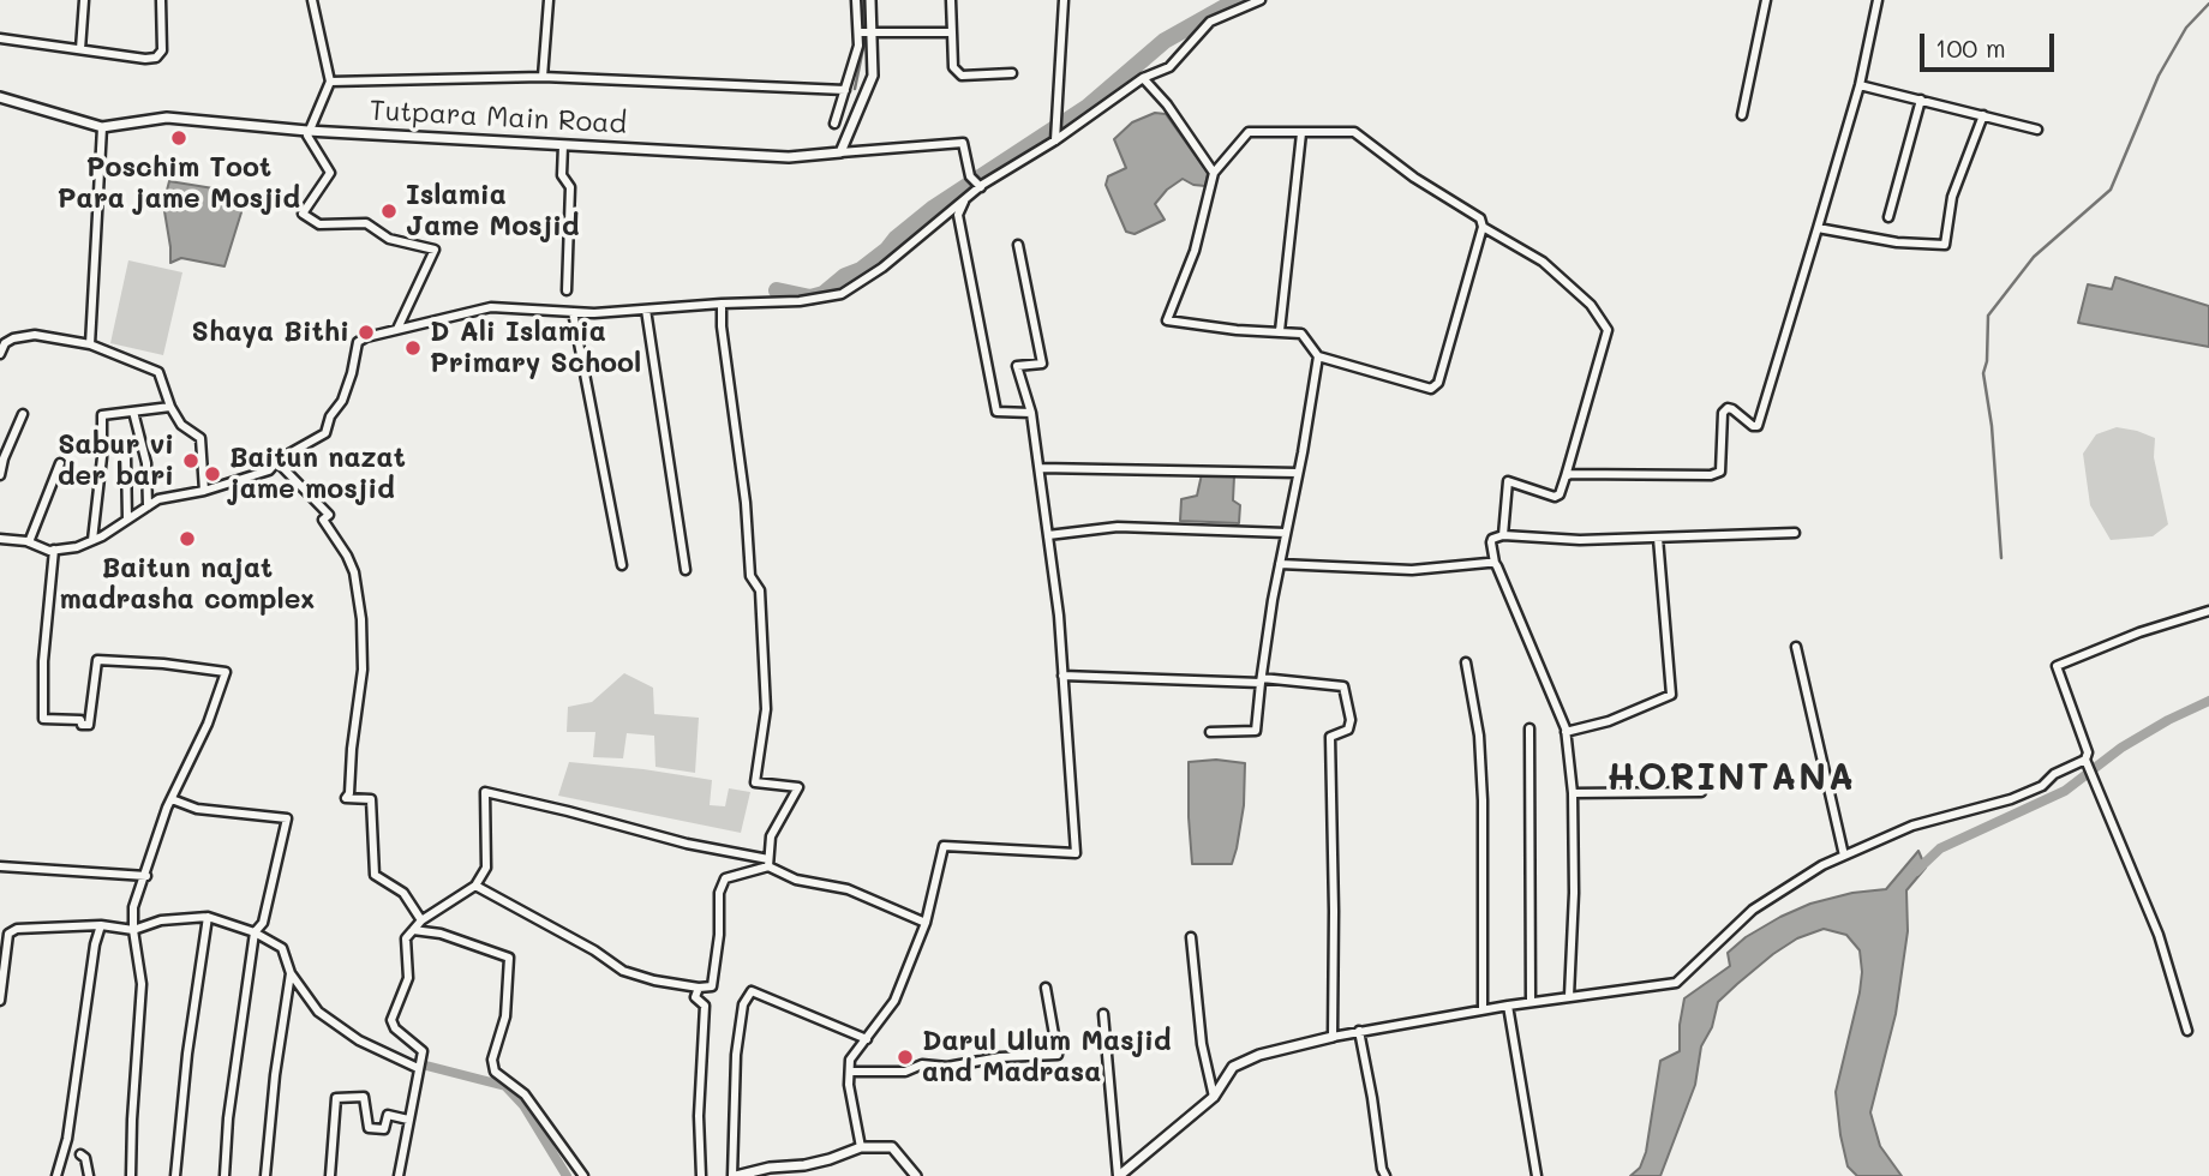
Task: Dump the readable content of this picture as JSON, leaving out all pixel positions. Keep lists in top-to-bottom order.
{
  "streets": {
    "street": ["Tutpara Main Road"]
  },
  "districts": ["HORINTANA"],
  "places": [
    "Poschim Toot Para jame Mosjid",
    "Islamia Jame Mosjid",
    "Shaya Bithi",
    "D Ali Islamia Primary School",
    "Sabur vi der bari",
    "Baitun nazat jame mosjid",
    "Baitun najat madrasha complex",
    "Darul Ulum Masjid and Madrasa"
  ],
  "scale_bar": "100 m"
}
